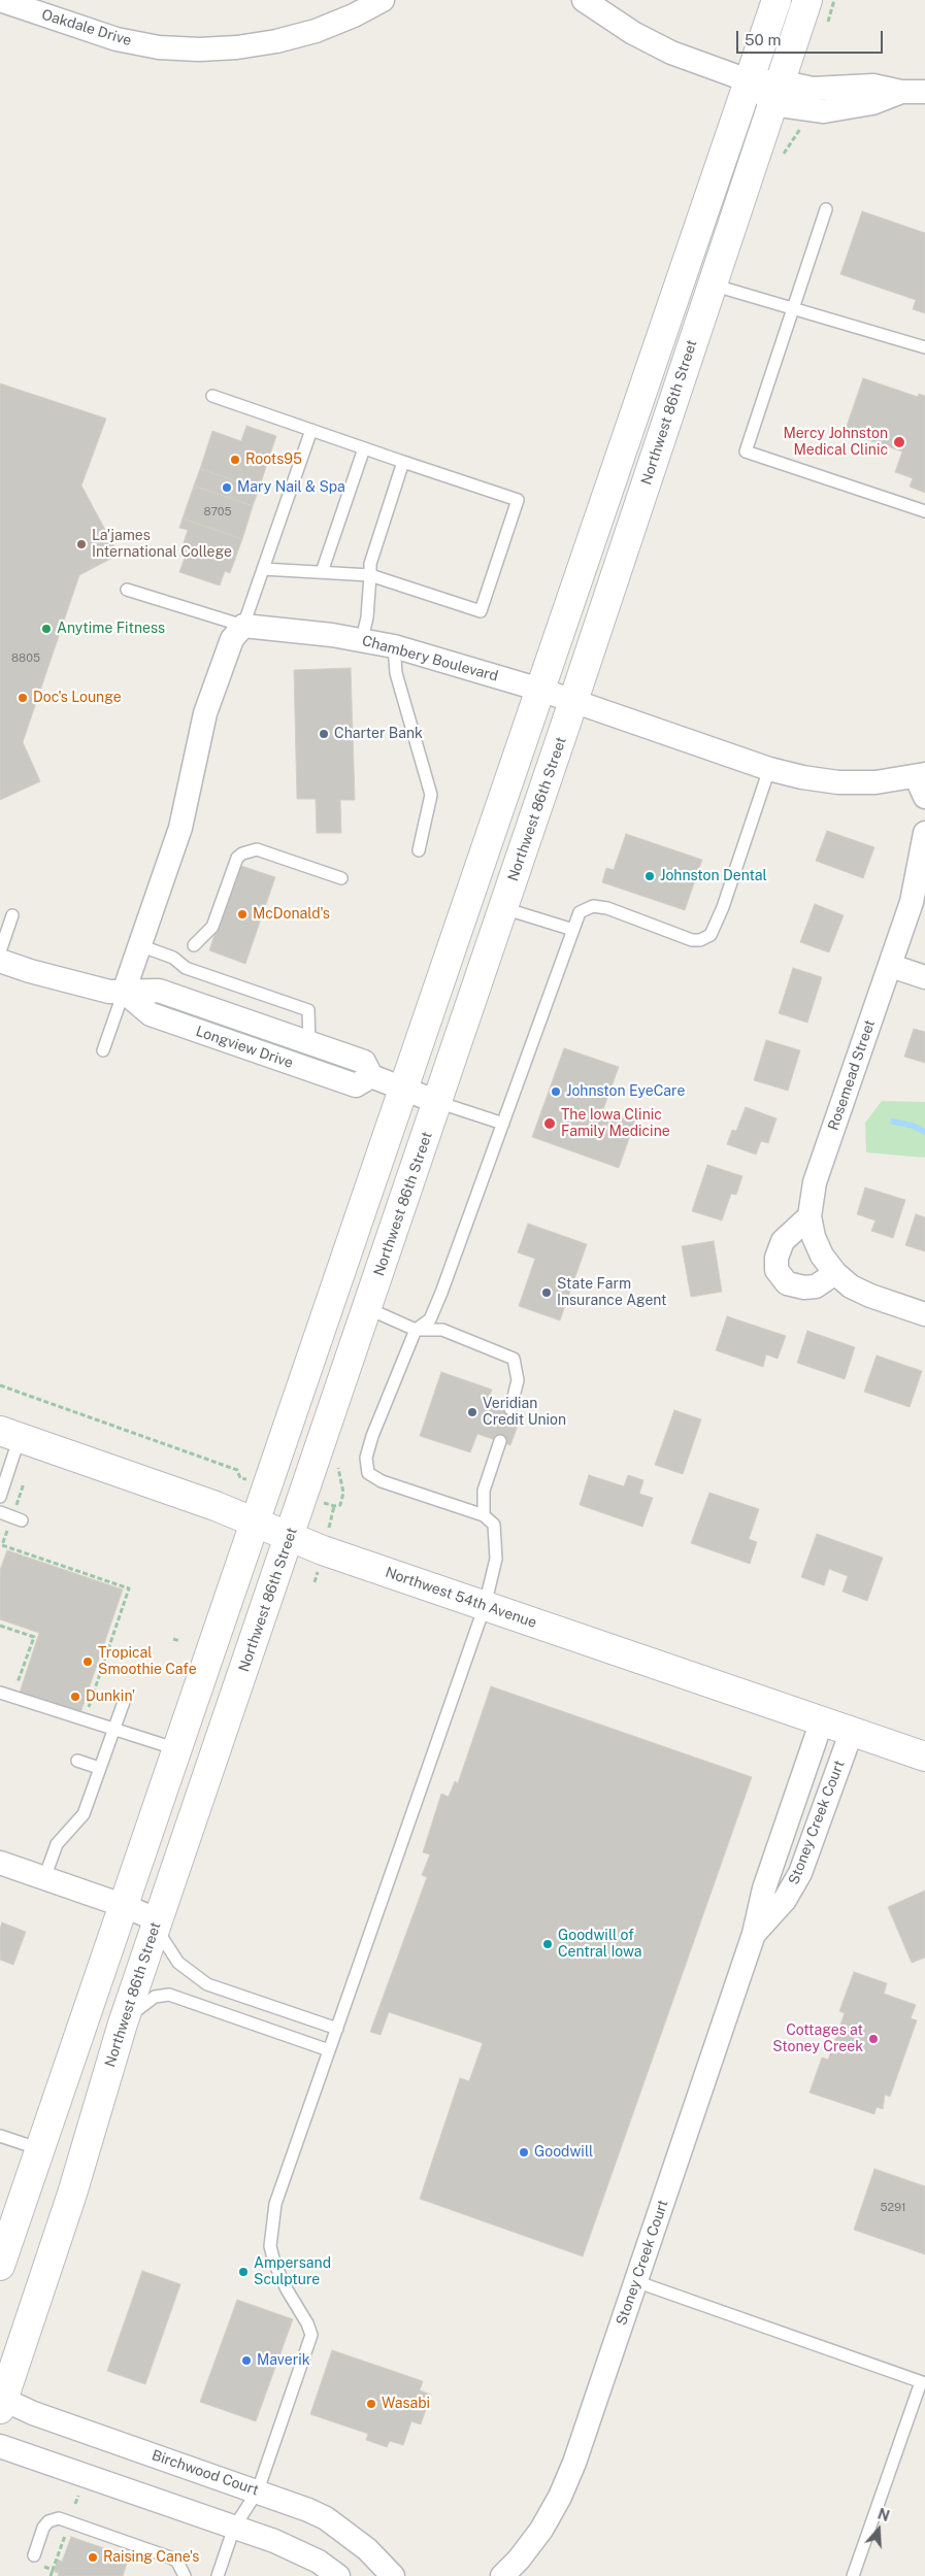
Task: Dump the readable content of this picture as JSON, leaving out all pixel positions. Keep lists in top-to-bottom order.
{
  "streets": {
    "main road": ["Northwest 86th Street", "Northwest 54th Avenue"],
    "street": [
      "Oakdale Drive",
      "Chambery Boulevard",
      "Longview Drive",
      "Rosemead Street",
      "Stoney Creek Court",
      "Birchwood Court"
    ]
  },
  "crossings": [
    ["Northwest 86th Street", "Chambery Boulevard"],
    ["Northwest 86th Street", "Longview Drive"],
    ["Northwest 86th Street", "Northwest 54th Avenue"],
    ["Northwest 86th Street", "Birchwood Court"],
    ["Northwest 54th Avenue", "Stoney Creek Court"]
  ],
  "places": [
    "Mercy Johnston Medical Clinic",
    "Roots95",
    "Mary Nail & Spa",
    "La'james International College",
    "Anytime Fitness",
    "Doc's Lounge",
    "Charter Bank",
    "Johnston Dental",
    "McDonald's",
    "Johnston EyeCare",
    "The Iowa Clinic Family Medicine",
    "State Farm Insurance Agent",
    "Veridian Credit Union",
    "Tropical Smoothie Cafe",
    "Dunkin'",
    "Goodwill of Central Iowa",
    "Cottages at Stoney Creek",
    "Goodwill",
    "Ampersand Sculpture",
    "Maverik",
    "Wasabi",
    "Raising Cane's"
  ],
  "house_numbers": ["8705", "8805", "5291"],
  "scale_bar": "50 m",
  "north": "top"
}
